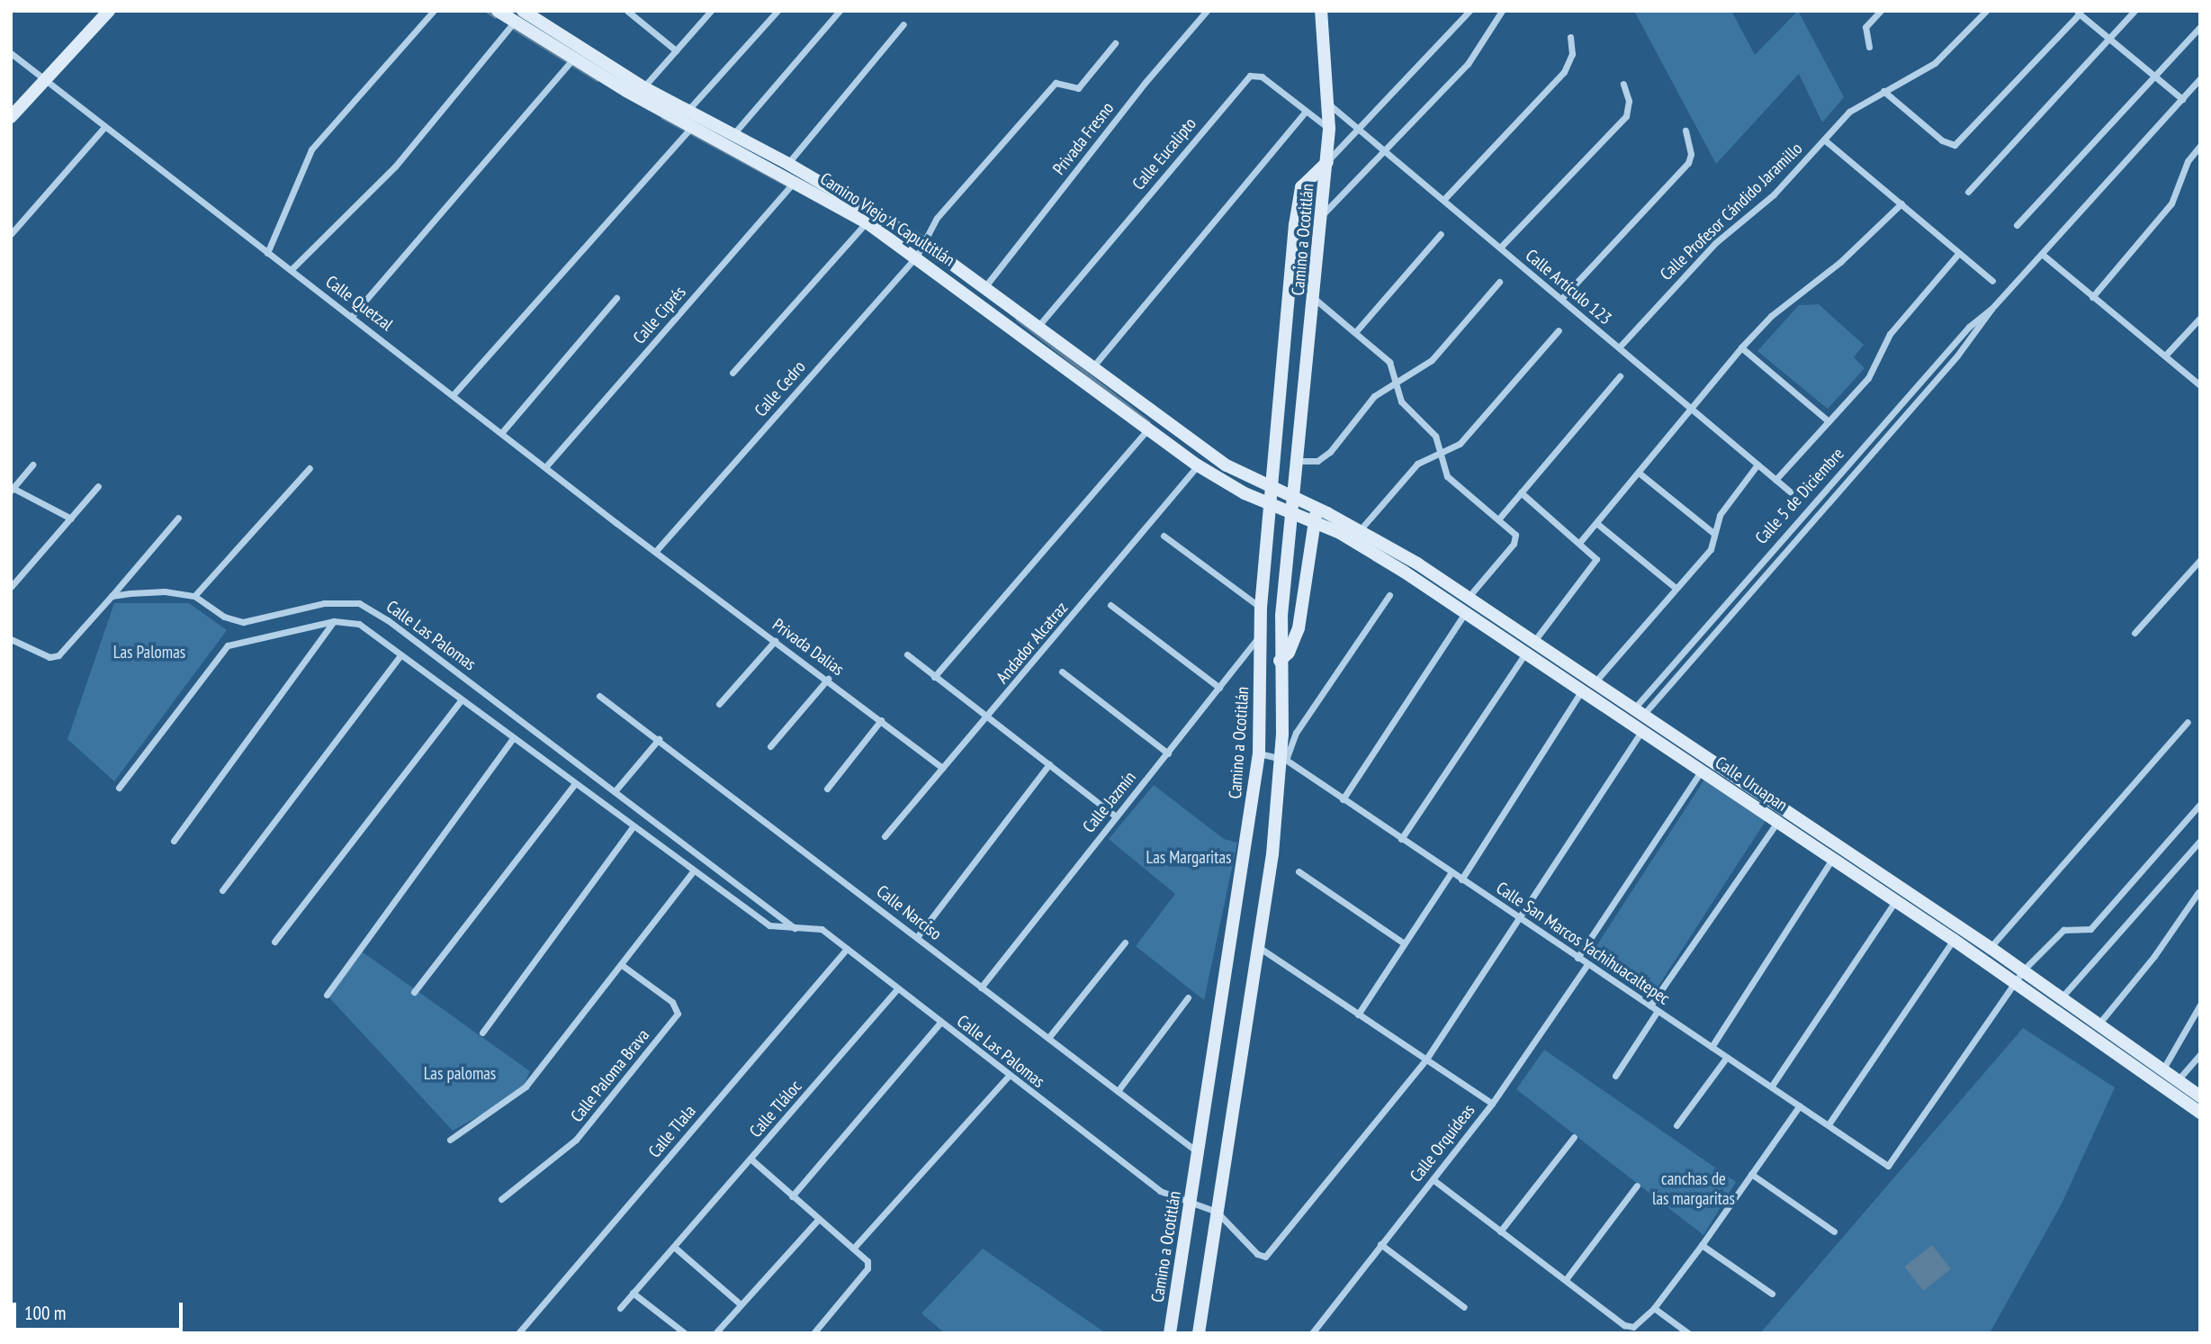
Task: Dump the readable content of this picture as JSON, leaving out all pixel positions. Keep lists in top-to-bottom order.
{
  "streets": {
    "main road": ["Camino Viejo A Capultitlán", "Camino a Ocotitlán", "Calle Uruapan"],
    "street": [
      "Privada Fresno",
      "Calle Eucalipto",
      "Calle Profesor Cándido Jaramillo",
      "Calle Artículo 123",
      "Calle Quetzal",
      "Calle Ciprés",
      "Calle Cedro",
      "Calle 5 de Diciembre",
      "Calle Las Palomas",
      "Andador Alcatraz",
      "Privada Dalias",
      "Calle Jazmín",
      "Calle Narciso",
      "Calle San Marcos Yachihuacaltepec",
      "Calle Paloma Brava",
      "Calle Tláloc",
      "Calle Tlala",
      "Calle Orquídeas"
    ]
  },
  "crossings": [
    ["Privada Fresno", "Camino Viejo A Capultitlán"],
    ["Calle Eucalipto", "Camino Viejo A Capultitlán"],
    ["Calle Eucalipto", "Camino a Ocotitlán"],
    ["Calle Profesor Cándido Jaramillo", "Calle Artículo 123"],
    ["Camino Viejo A Capultitlán", "Camino a Ocotitlán"],
    ["Camino Viejo A Capultitlán", "Calle Ciprés"],
    ["Camino Viejo A Capultitlán", "Calle Cedro"],
    ["Camino Viejo A Capultitlán", "Andador Alcatraz"],
    ["Camino Viejo A Capultitlán", "Calle Uruapan"],
    ["Camino a Ocotitlán", "Calle Artículo 123"],
    ["Camino a Ocotitlán", "Calle Las Palomas"],
    ["Camino a Ocotitlán", "Calle Uruapan"],
    ["Camino a Ocotitlán", "Calle Jazmín"],
    ["Camino a Ocotitlán", "Calle Narciso"],
    ["Camino a Ocotitlán", "Calle San Marcos Yachihuacaltepec"],
    ["Calle Quetzal", "Calle Ciprés"],
    ["Calle Quetzal", "Calle Cedro"],
    ["Calle Quetzal", "Privada Dalias"],
    ["Calle Cedro", "Privada Dalias"],
    ["Calle 5 de Diciembre", "Calle Uruapan"],
    ["Calle Las Palomas", "Calle Tláloc"],
    ["Calle Las Palomas", "Calle Tlala"],
    ["Andador Alcatraz", "Privada Dalias"],
    ["Calle Uruapan", "Calle San Marcos Yachihuacaltepec"],
    ["Calle Jazmín", "Calle Narciso"],
    ["Calle San Marcos Yachihuacaltepec", "Calle Orquídeas"]
  ],
  "parks": [
    "Las Palomas",
    "Las Margaritas",
    "Las palomas",
    "canchas de las margaritas"
  ],
  "scale_bar": "100 m"
}
